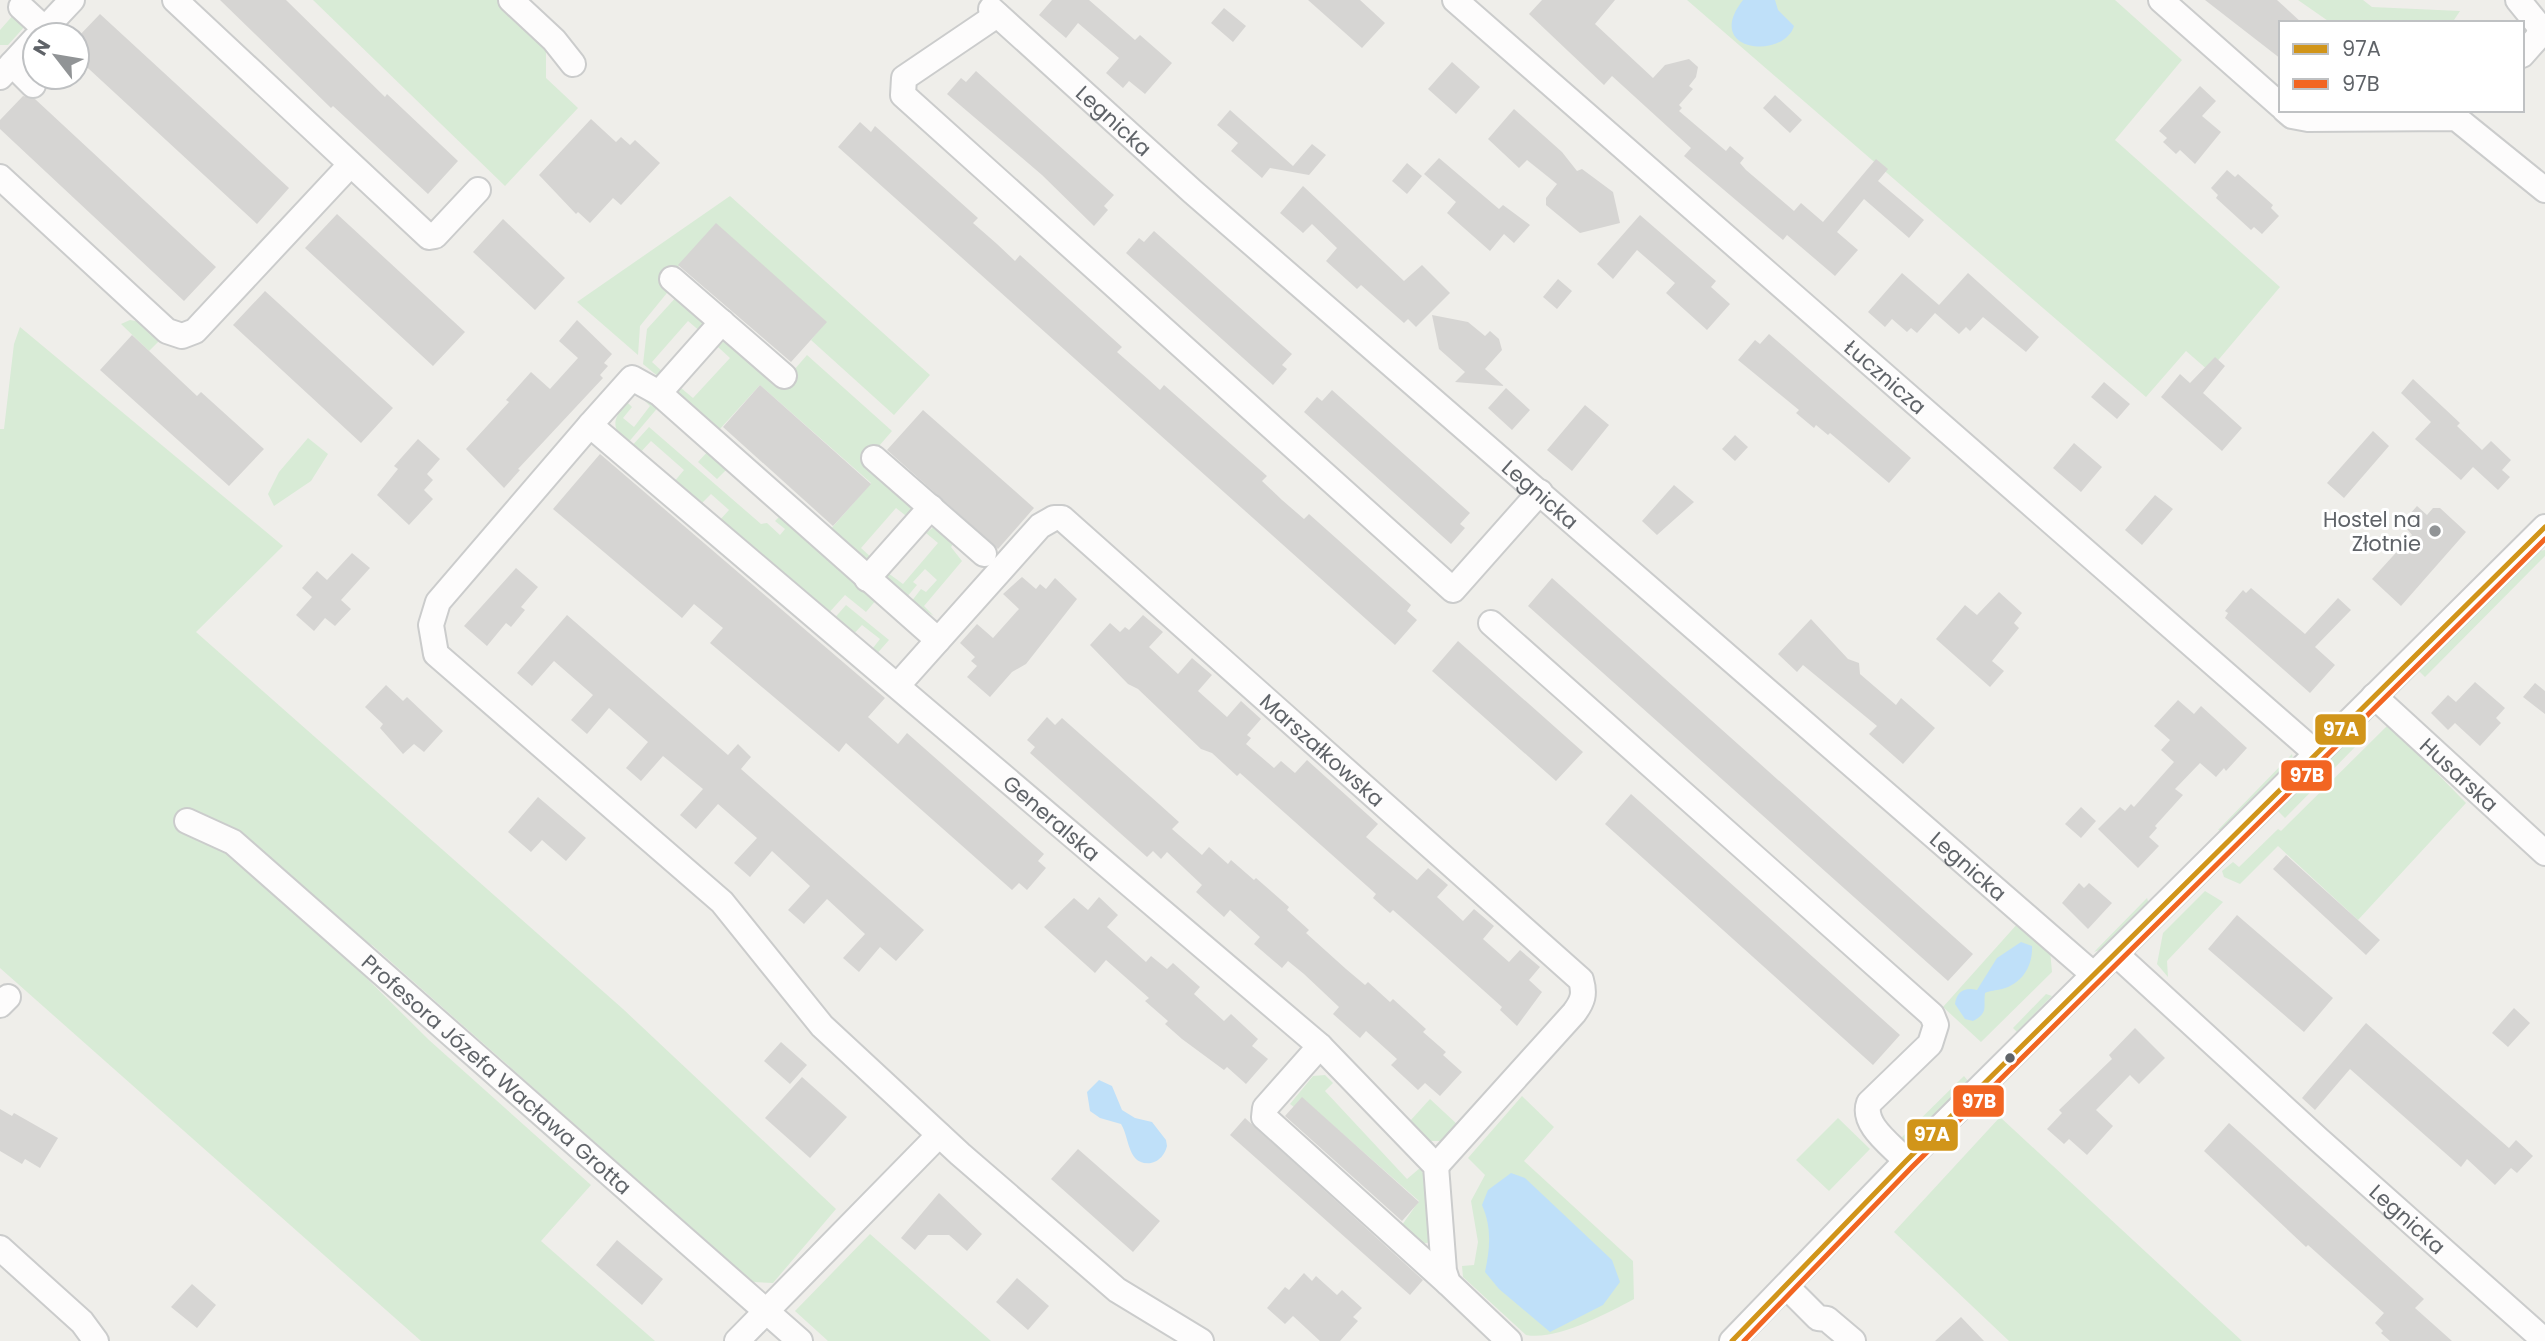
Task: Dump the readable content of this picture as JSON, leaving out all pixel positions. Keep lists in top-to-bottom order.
{
  "streets": {
    "street": [
      "Legnicka",
      "Łucznicza",
      "Marszałkowska",
      "Husarska",
      "Generalska",
      "Profesora Józefa Wacława Grotta"
    ]
  },
  "crossings": [
    ["Marszałkowska", "Generalska"]
  ],
  "places": ["Hostel na Złotnie"],
  "lines": ["transit line 97A", "transit line 97B"],
  "legend": ["97A", "97B"],
  "north": "top left"
}
